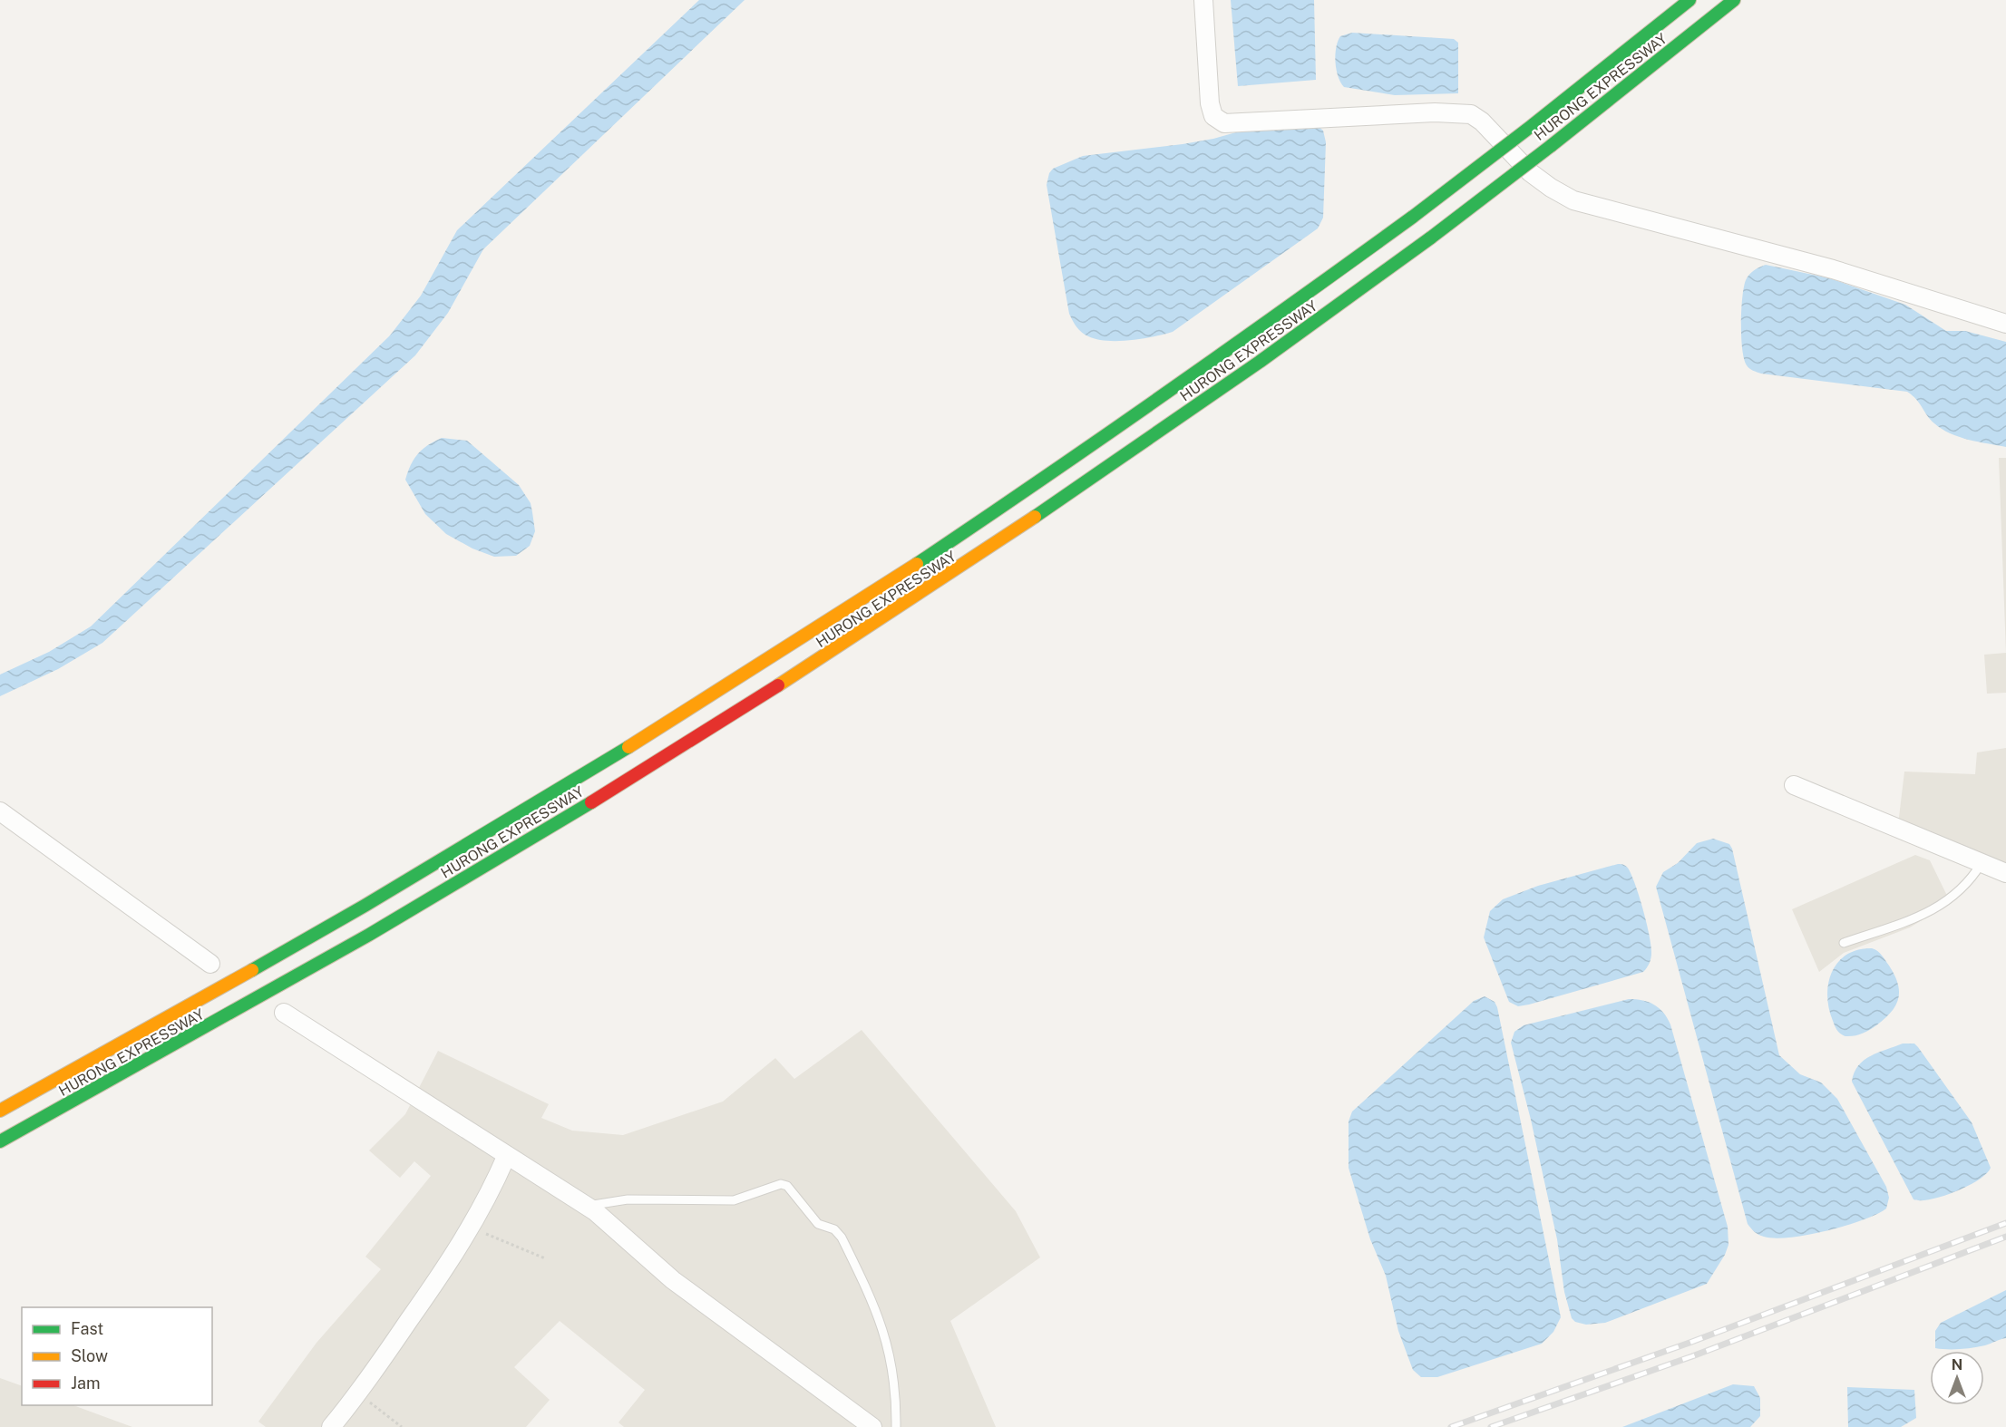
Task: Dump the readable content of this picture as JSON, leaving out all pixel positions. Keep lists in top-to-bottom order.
{
  "streets": {
    "highway": ["HURONG EXPRESSWAY"]
  },
  "legend": ["Fast", "Slow", "Jam"],
  "north": "top"
}
